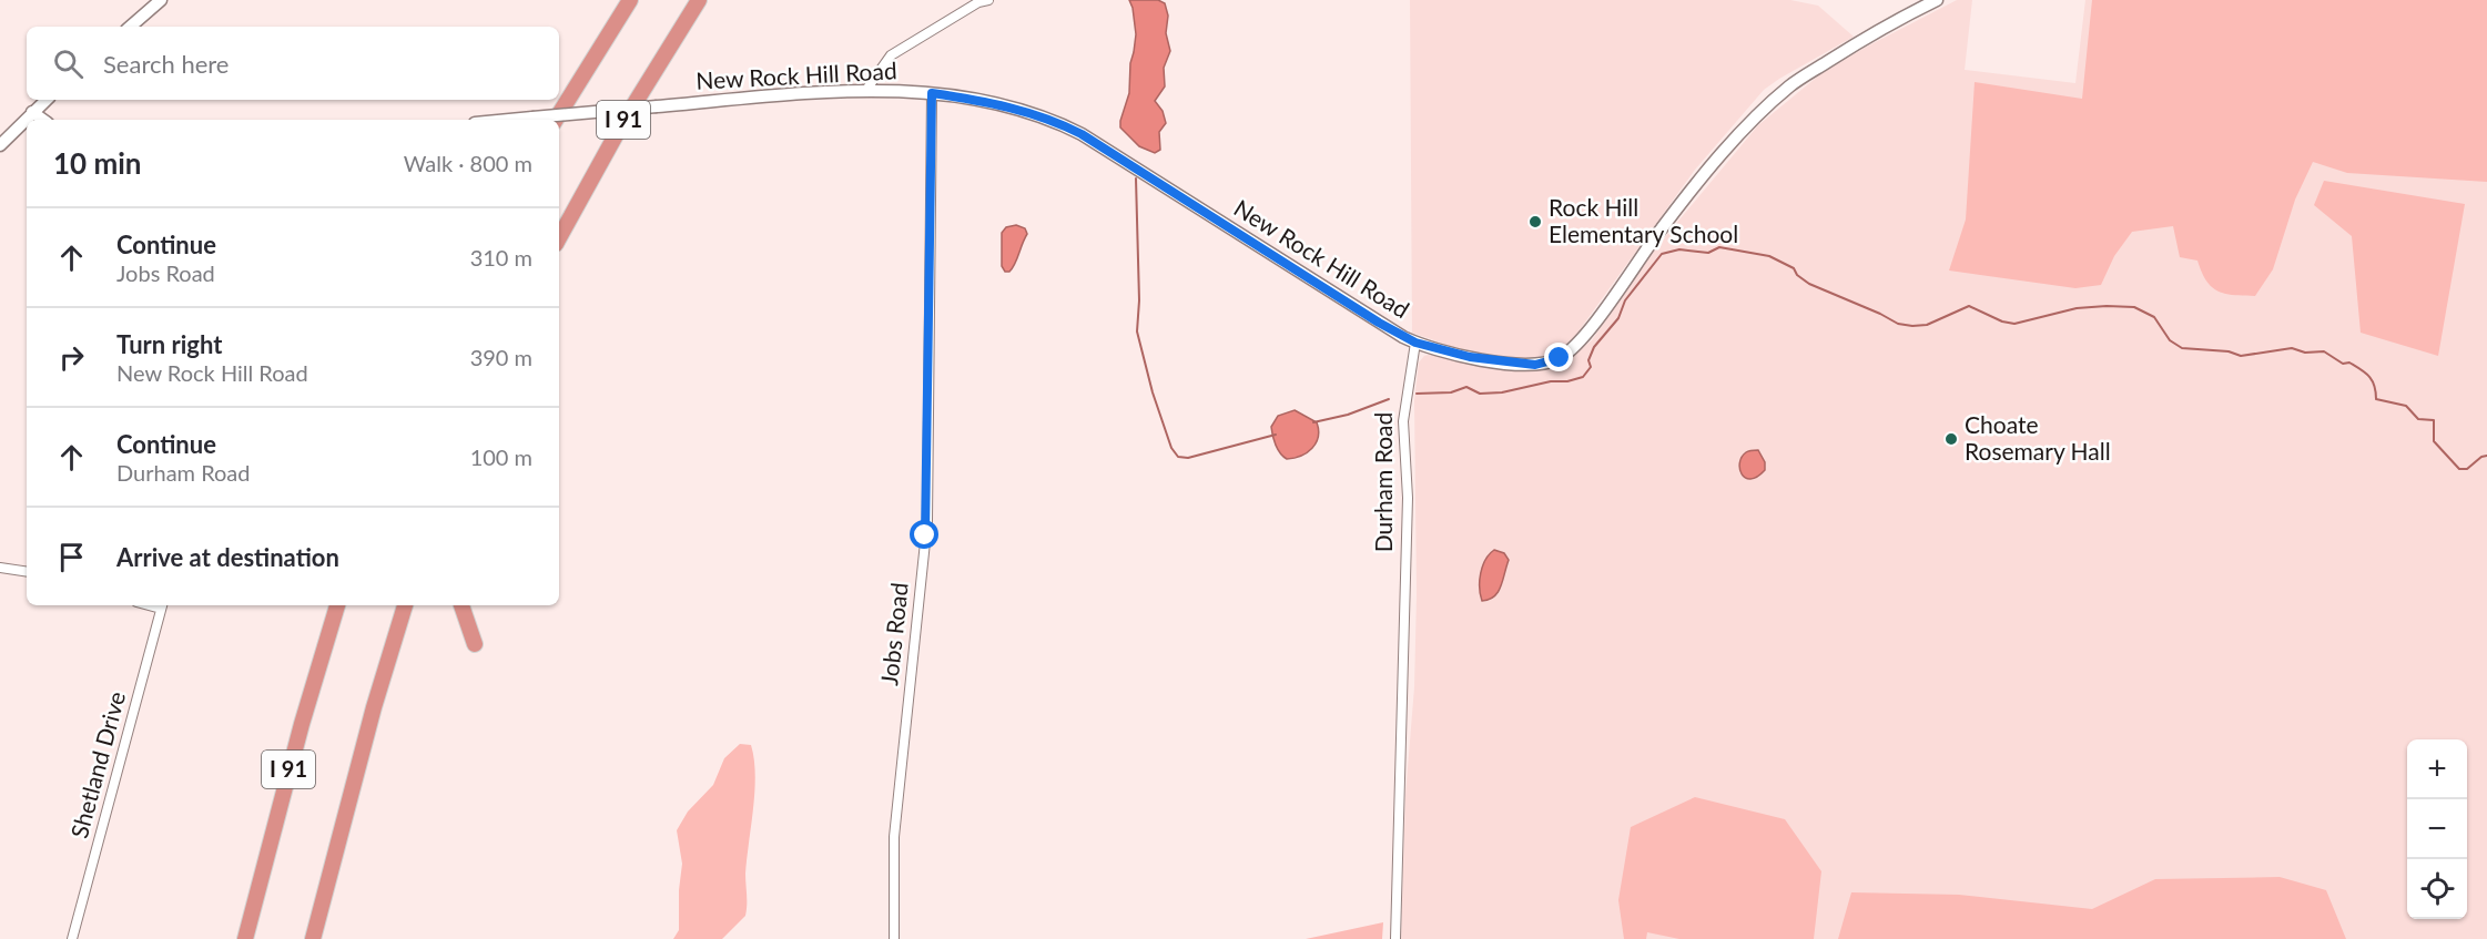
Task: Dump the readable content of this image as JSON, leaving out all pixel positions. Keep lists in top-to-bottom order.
{
  "streets": {
    "highway": ["I 91"],
    "main road": ["New Rock Hill Road"],
    "street": ["Durham Road", "Jobs Road", "Shetland Drive"]
  },
  "crossings": [
    ["New Rock Hill Road", "Durham Road"],
    ["New Rock Hill Road", "Jobs Road"]
  ],
  "places": ["Rock Hill Elementary School", "Choate Rosemary Hall"],
  "page": {
    "search": "Search here",
    "heading": ["10 min", "Walk · 800 m"],
    "list": [
      ["Continue", "Jobs Road", "310 m"],
      ["Turn right", "New Rock Hill Road", "390 m"],
      ["Continue", "Durham Road", "100 m"],
      "Arrive at destination"
    ],
    "map_buttons": ["+", "−"]
  }
}
